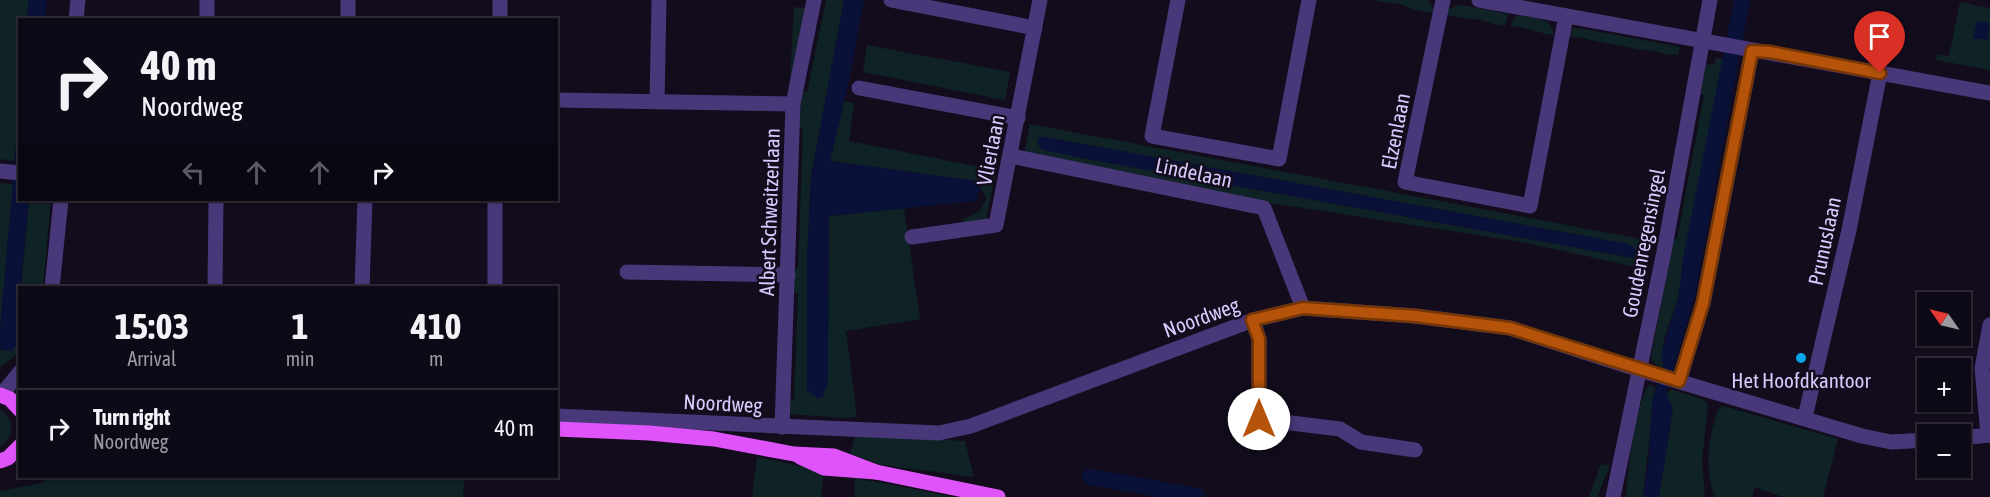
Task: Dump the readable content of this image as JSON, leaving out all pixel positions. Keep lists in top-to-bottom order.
{
  "streets": {
    "main road": ["Noordweg"],
    "street": [
      "Elzenlaan",
      "Vlierlaan",
      "Lindelaan",
      "Albert Schweitzerlaan",
      "Prunuslaan",
      "Goudenregensingel"
    ]
  },
  "crossings": [
    ["Vlierlaan", "Lindelaan"],
    ["Lindelaan", "Noordweg"],
    ["Albert Schweitzerlaan", "Noordweg"],
    ["Prunuslaan", "Noordweg"],
    ["Goudenregensingel", "Noordweg"]
  ],
  "places": ["Het Hoofdkantoor"],
  "north": "top left",
  "page": {
    "turn": ["40 m", "Noordweg"],
    "eta": [
      "15:03",
      "Arrival",
      "1",
      "min",
      "410",
      "m"
    ],
    "map_buttons": ["+", "−"],
    "list": [
      {
        "name": "Turn right",
        "note": "Noordweg",
        "value": "40 m"
      }
    ]
  }
}
